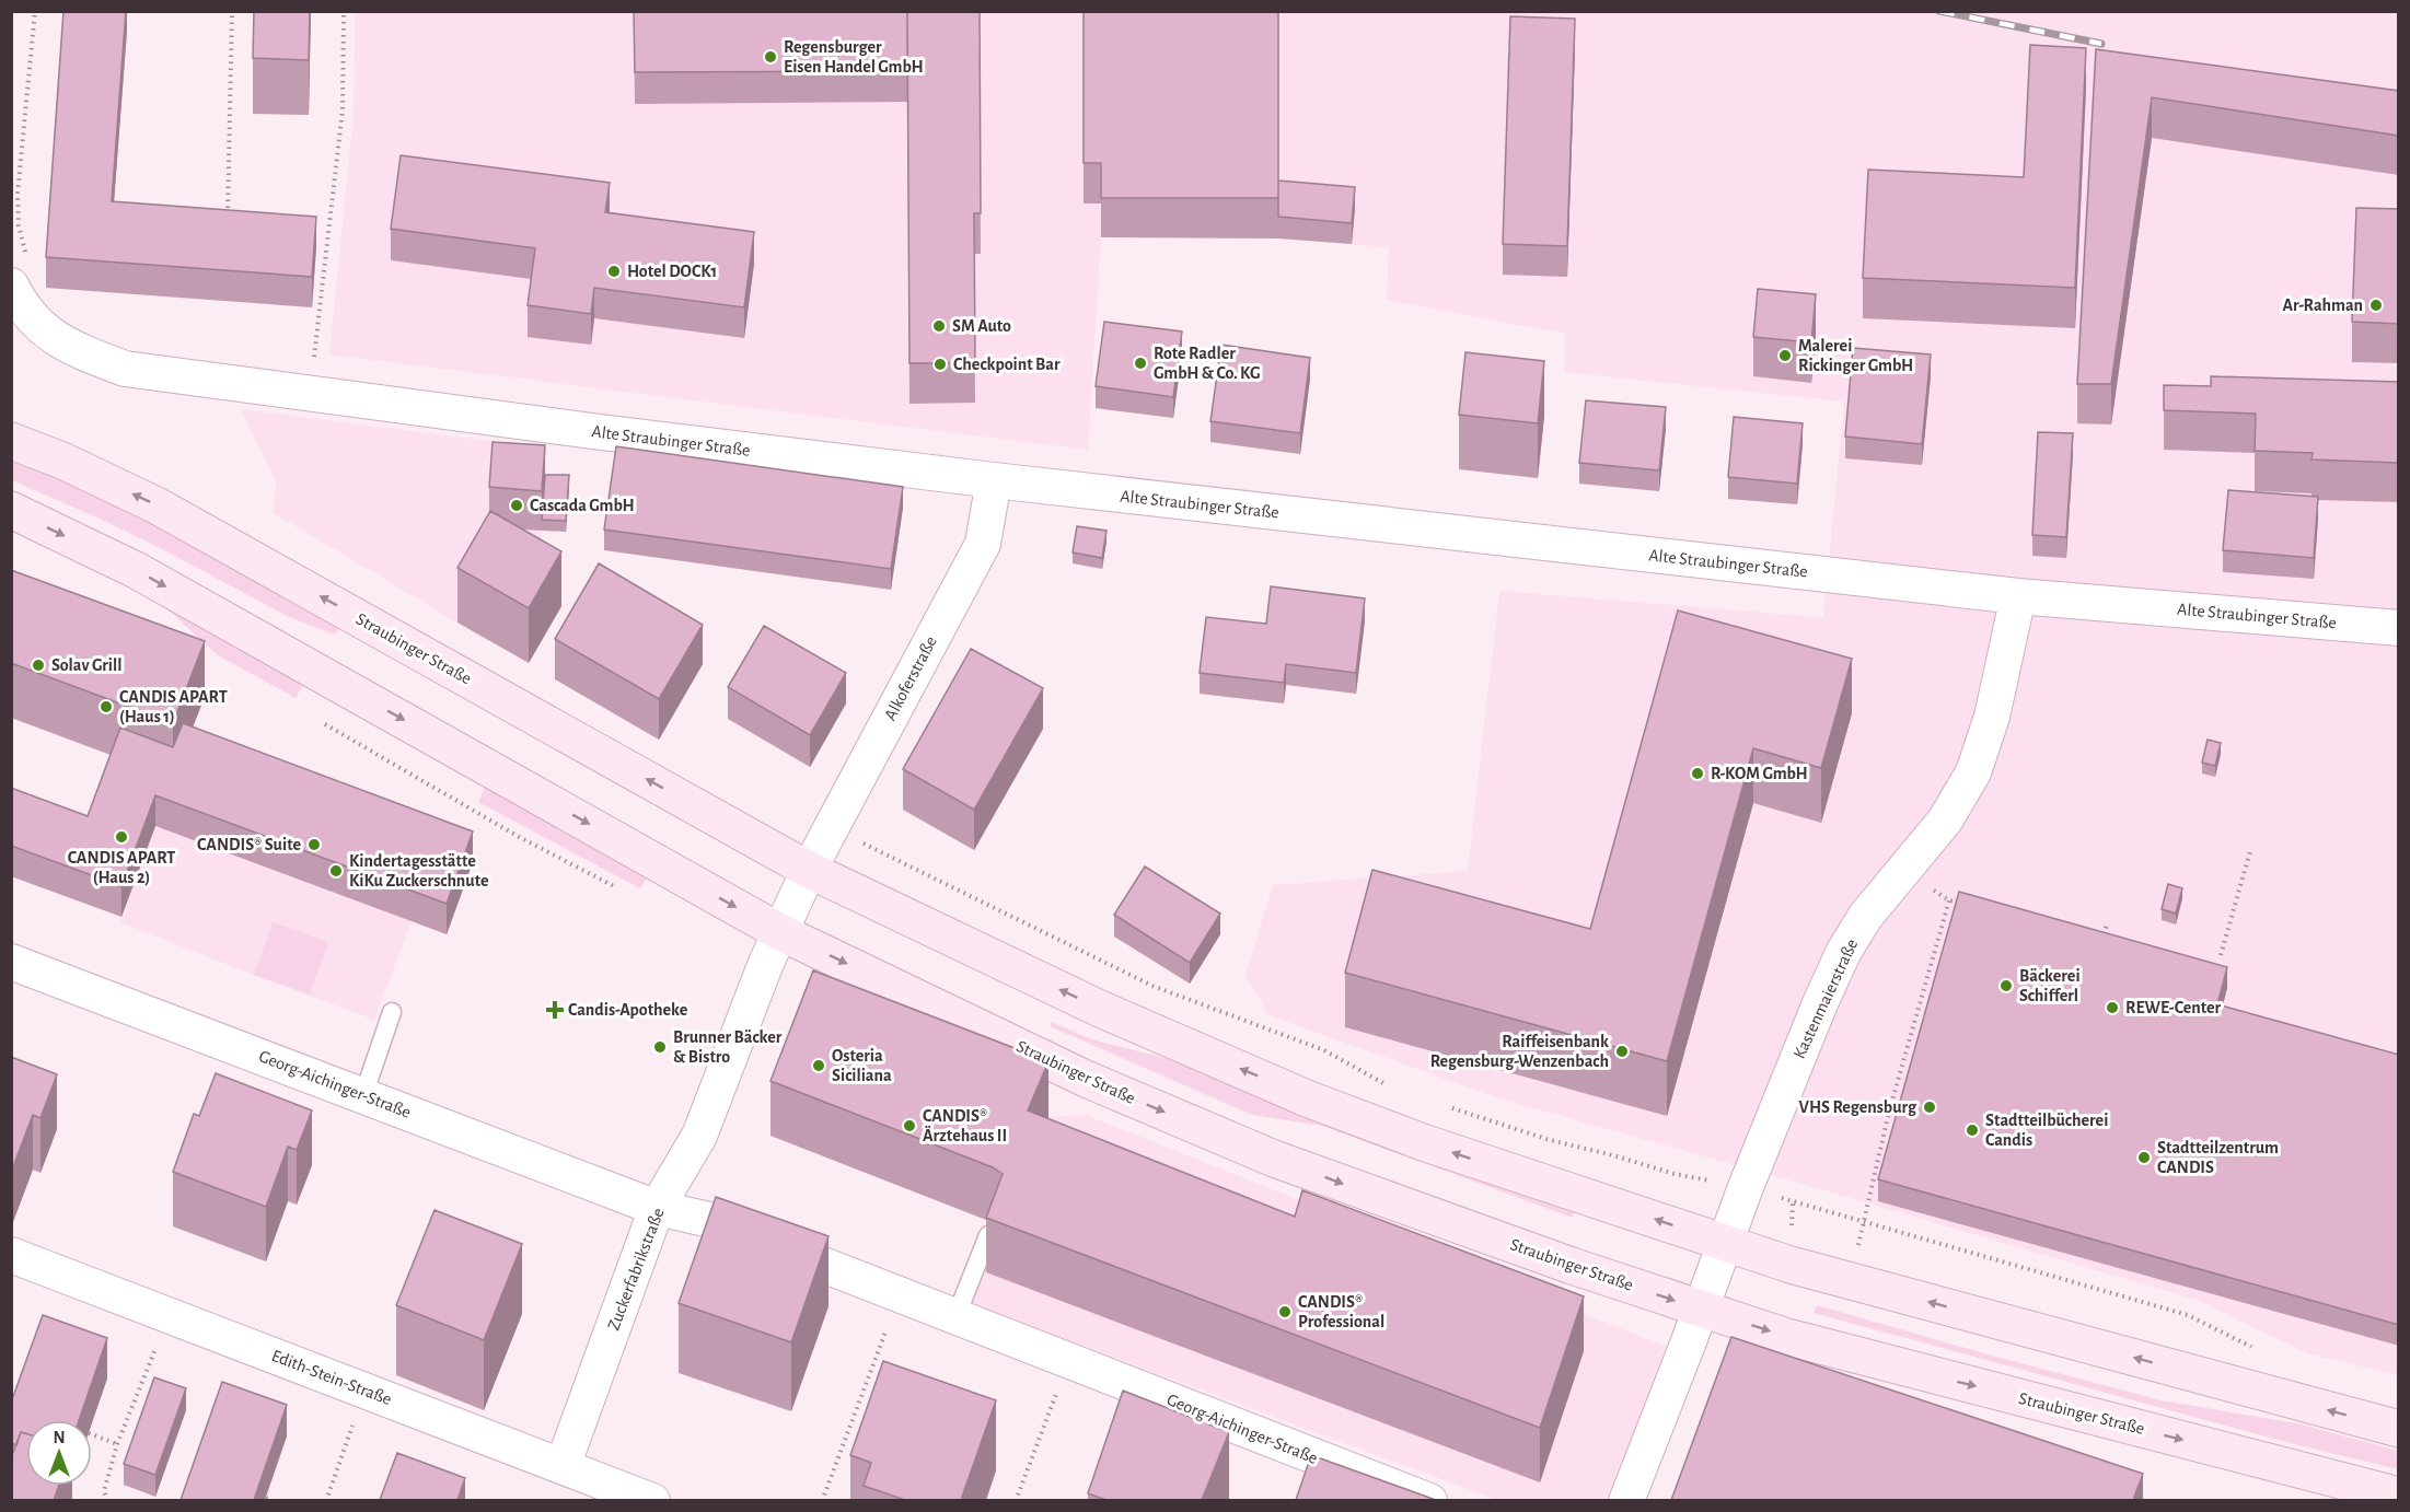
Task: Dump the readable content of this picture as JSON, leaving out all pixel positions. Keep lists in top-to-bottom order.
{
  "streets": {
    "main road": ["Straubinger Straße"],
    "street": [
      "Alte Straubinger Straße",
      "Alkoferstraße",
      "Kastenmaierstraße",
      "Georg-Aichinger-Straße",
      "Zuckerfabrikstraße",
      "Edith-Stein-Straße"
    ]
  },
  "crossings": [
    ["Alte Straubinger Straße", "Alkoferstraße"],
    ["Alte Straubinger Straße", "Kastenmaierstraße"],
    ["Straubinger Straße", "Alkoferstraße"],
    ["Straubinger Straße", "Kastenmaierstraße"],
    ["Straubinger Straße", "Zuckerfabrikstraße"],
    ["Georg-Aichinger-Straße", "Zuckerfabrikstraße"],
    ["Zuckerfabrikstraße", "Edith-Stein-Straße"]
  ],
  "places": {
    "other": [
      "Regensburger Eisen Handel GmbH",
      "Hotel DOCK1",
      "Ar-Rahman",
      "SM Auto",
      "Malerei Rickinger GmbH",
      "Rote Radler GmbH & Co. KG",
      "Checkpoint Bar",
      "Cascada GmbH",
      "Solav Grill",
      "CANDIS APART (Haus 1)",
      "R-KOM GmbH",
      "CANDIS APART (Haus 2)",
      "CANDIS® Suite",
      "Kindertagesstätte KiKu Zuckerschnute",
      "Bäckerei Schifferl",
      "REWE-Center",
      "Brunner Bäcker & Bistro",
      "Raiffeisenbank Regensburg-Wenzenbach",
      "Osteria Siciliana",
      "VHS Regensburg",
      "CANDIS® Ärztehaus II",
      "Stadtteilbücherei Candis",
      "Stadtteilzentrum CANDIS",
      "CANDIS® Professional"
    ],
    "health": ["Candis-Apotheke"]
  },
  "north": "top"
}
